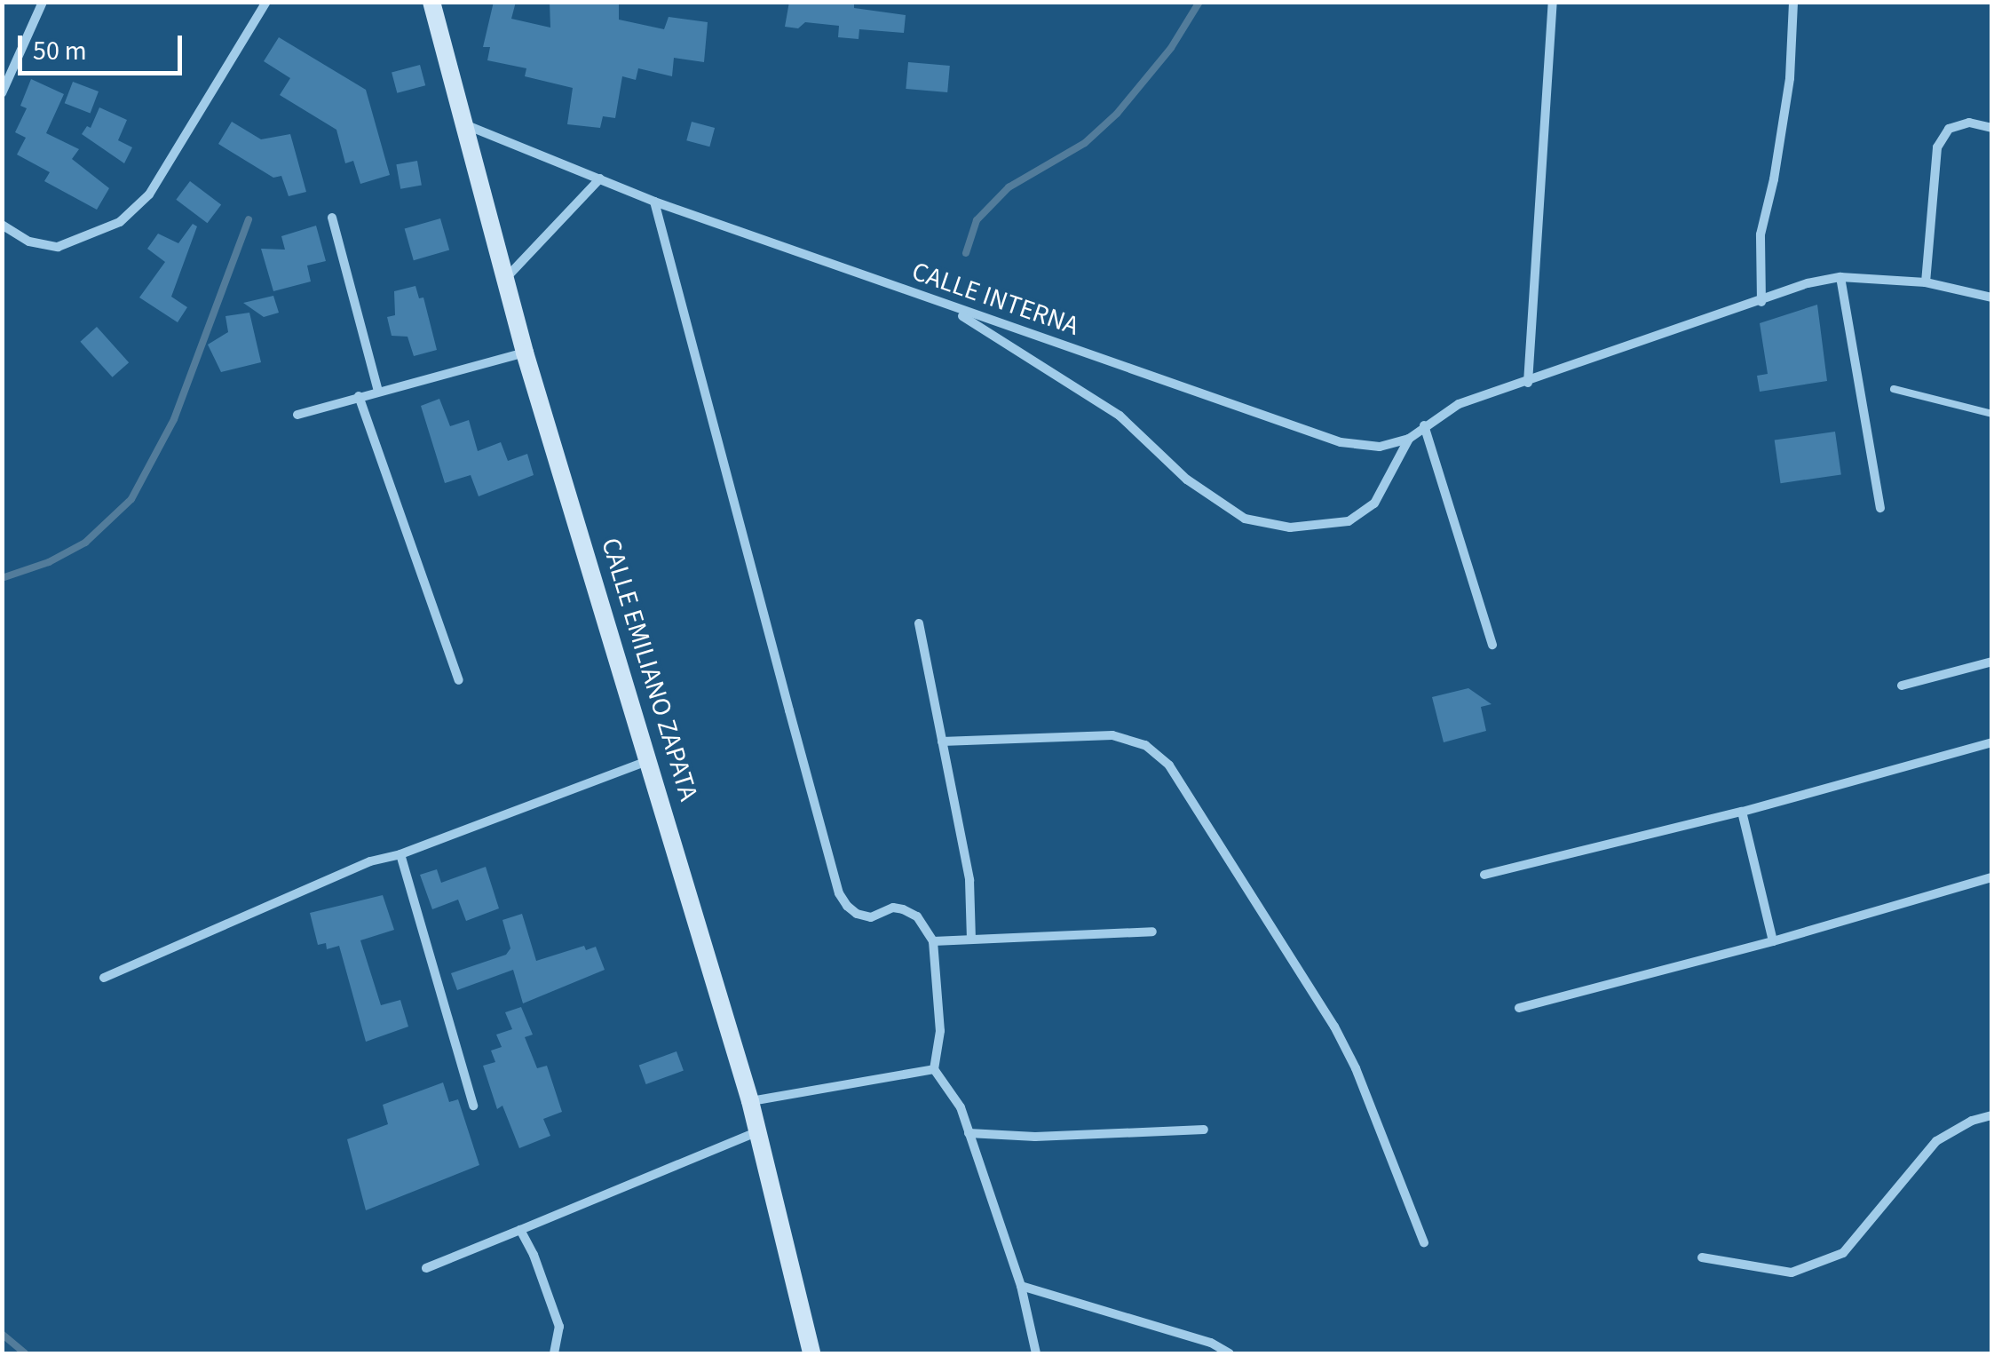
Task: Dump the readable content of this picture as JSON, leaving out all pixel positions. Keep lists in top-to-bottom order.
{
  "streets": {
    "main road": ["CALLE EMILIANO ZAPATA"],
    "street": ["CALLE INTERNA"]
  },
  "crossings": [
    ["CALLE INTERNA", "CALLE EMILIANO ZAPATA"]
  ],
  "scale_bar": "50 m"
}
